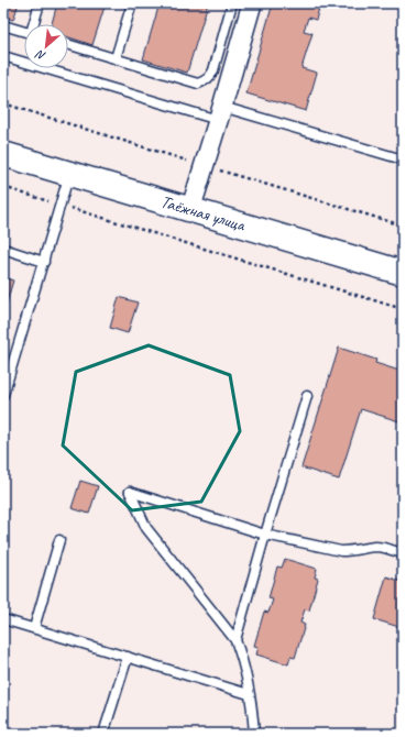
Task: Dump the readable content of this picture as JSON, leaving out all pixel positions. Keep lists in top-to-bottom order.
{
  "streets": {
    "street": ["Таёжная улица"]
  },
  "north": "bottom left"
}
